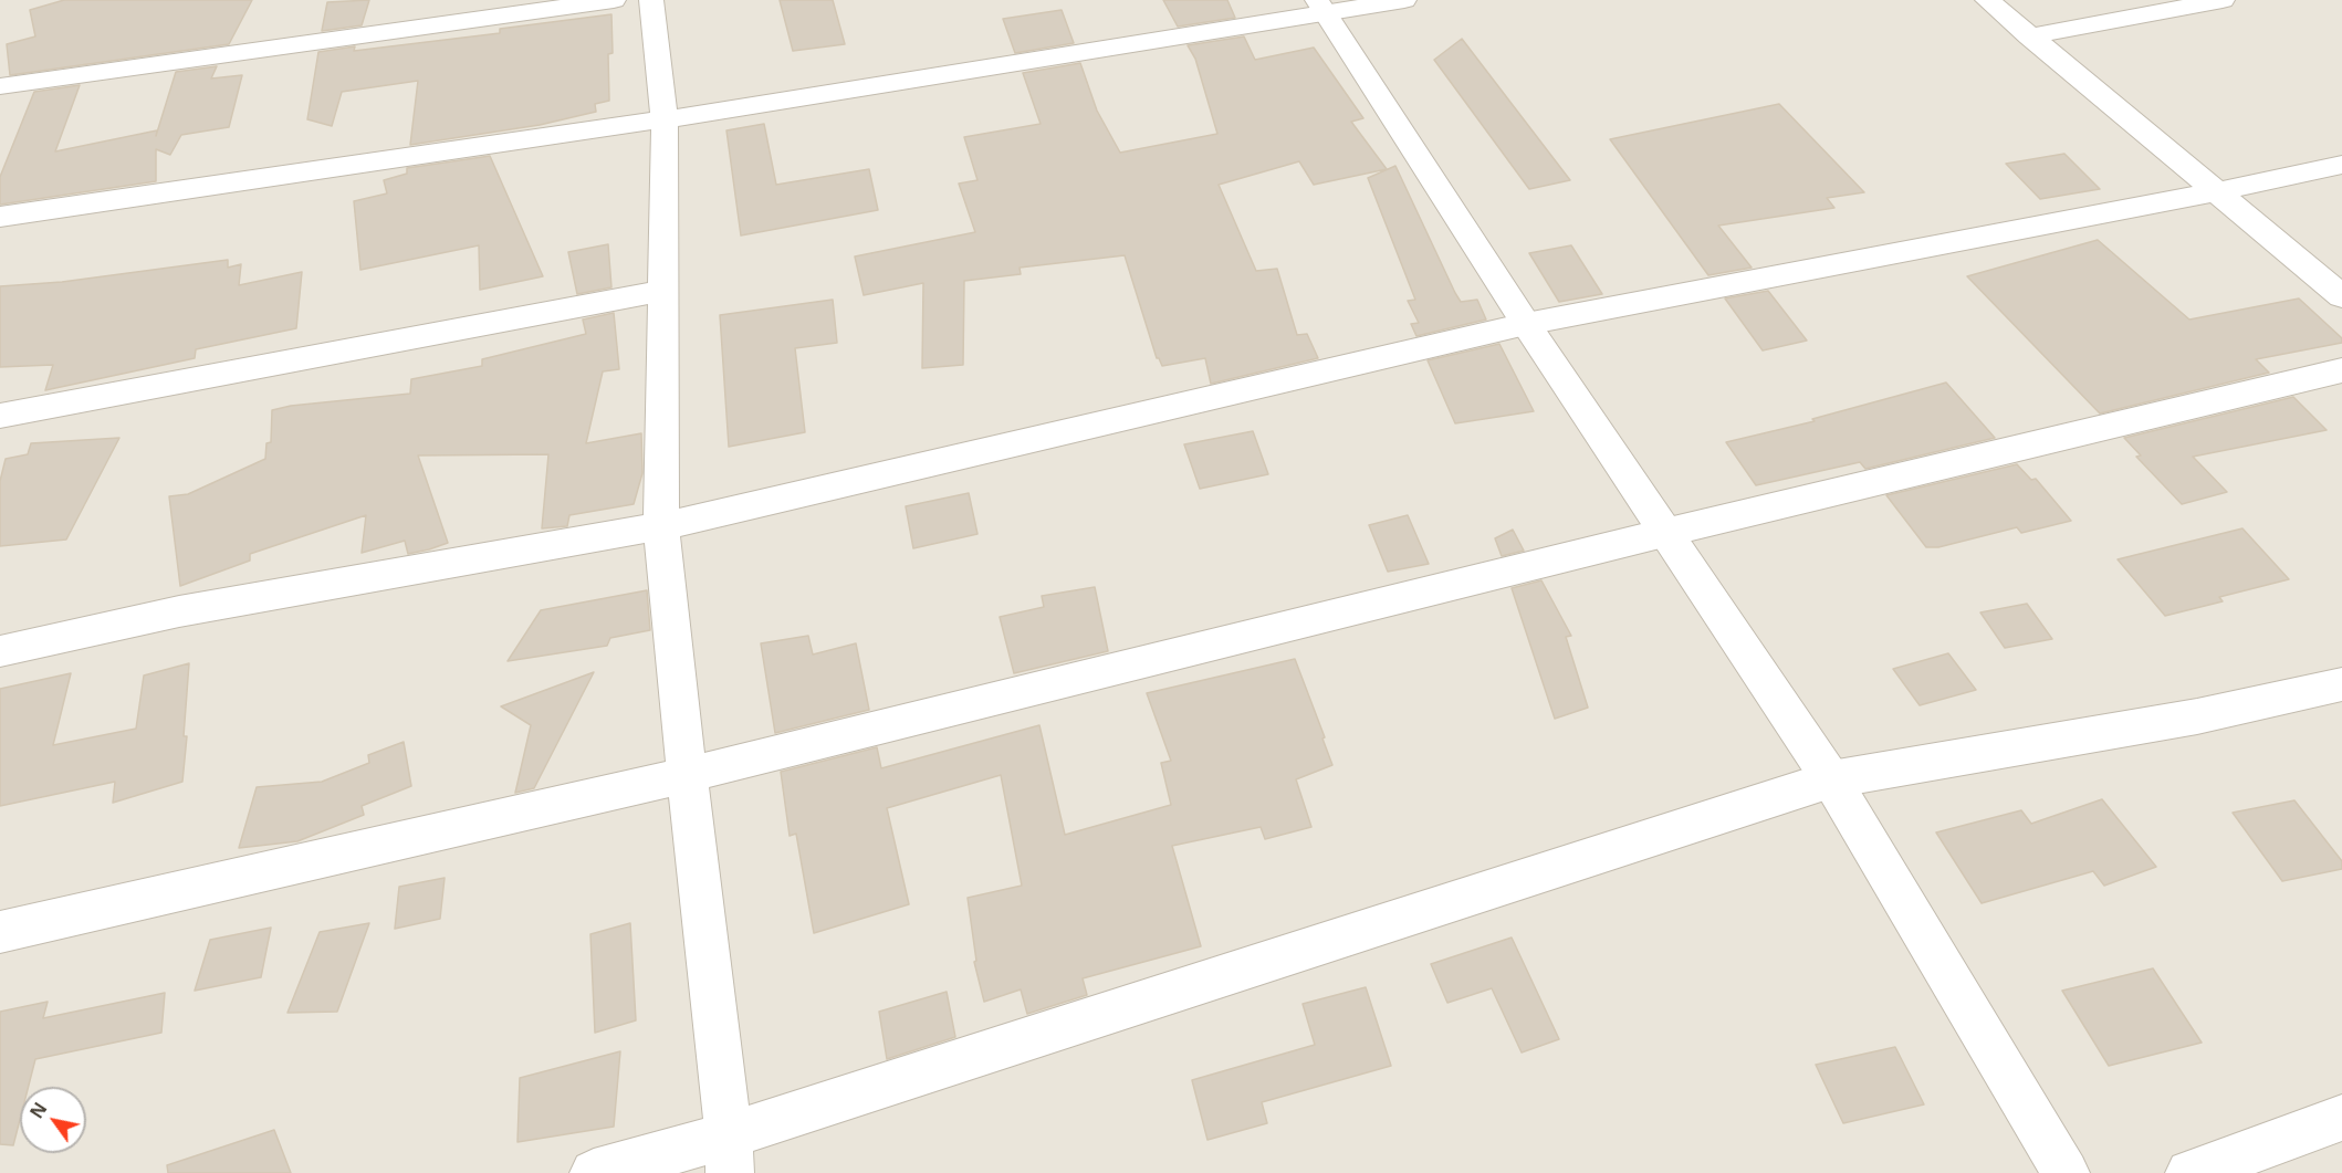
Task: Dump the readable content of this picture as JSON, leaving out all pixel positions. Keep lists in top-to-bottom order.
{
  "north": "top left"
}
